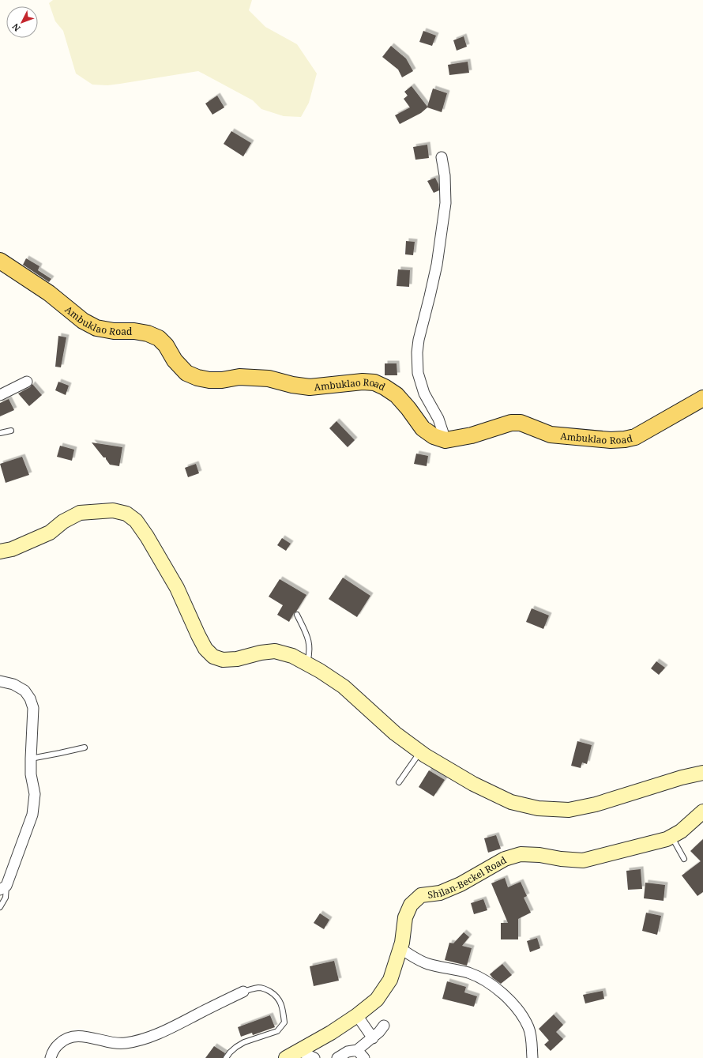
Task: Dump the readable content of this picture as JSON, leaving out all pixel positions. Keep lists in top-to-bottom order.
{
  "streets": {
    "main road": ["Ambuklao Road"],
    "street": ["Shilan-Beckel Road"]
  },
  "north": "bottom left"
}
